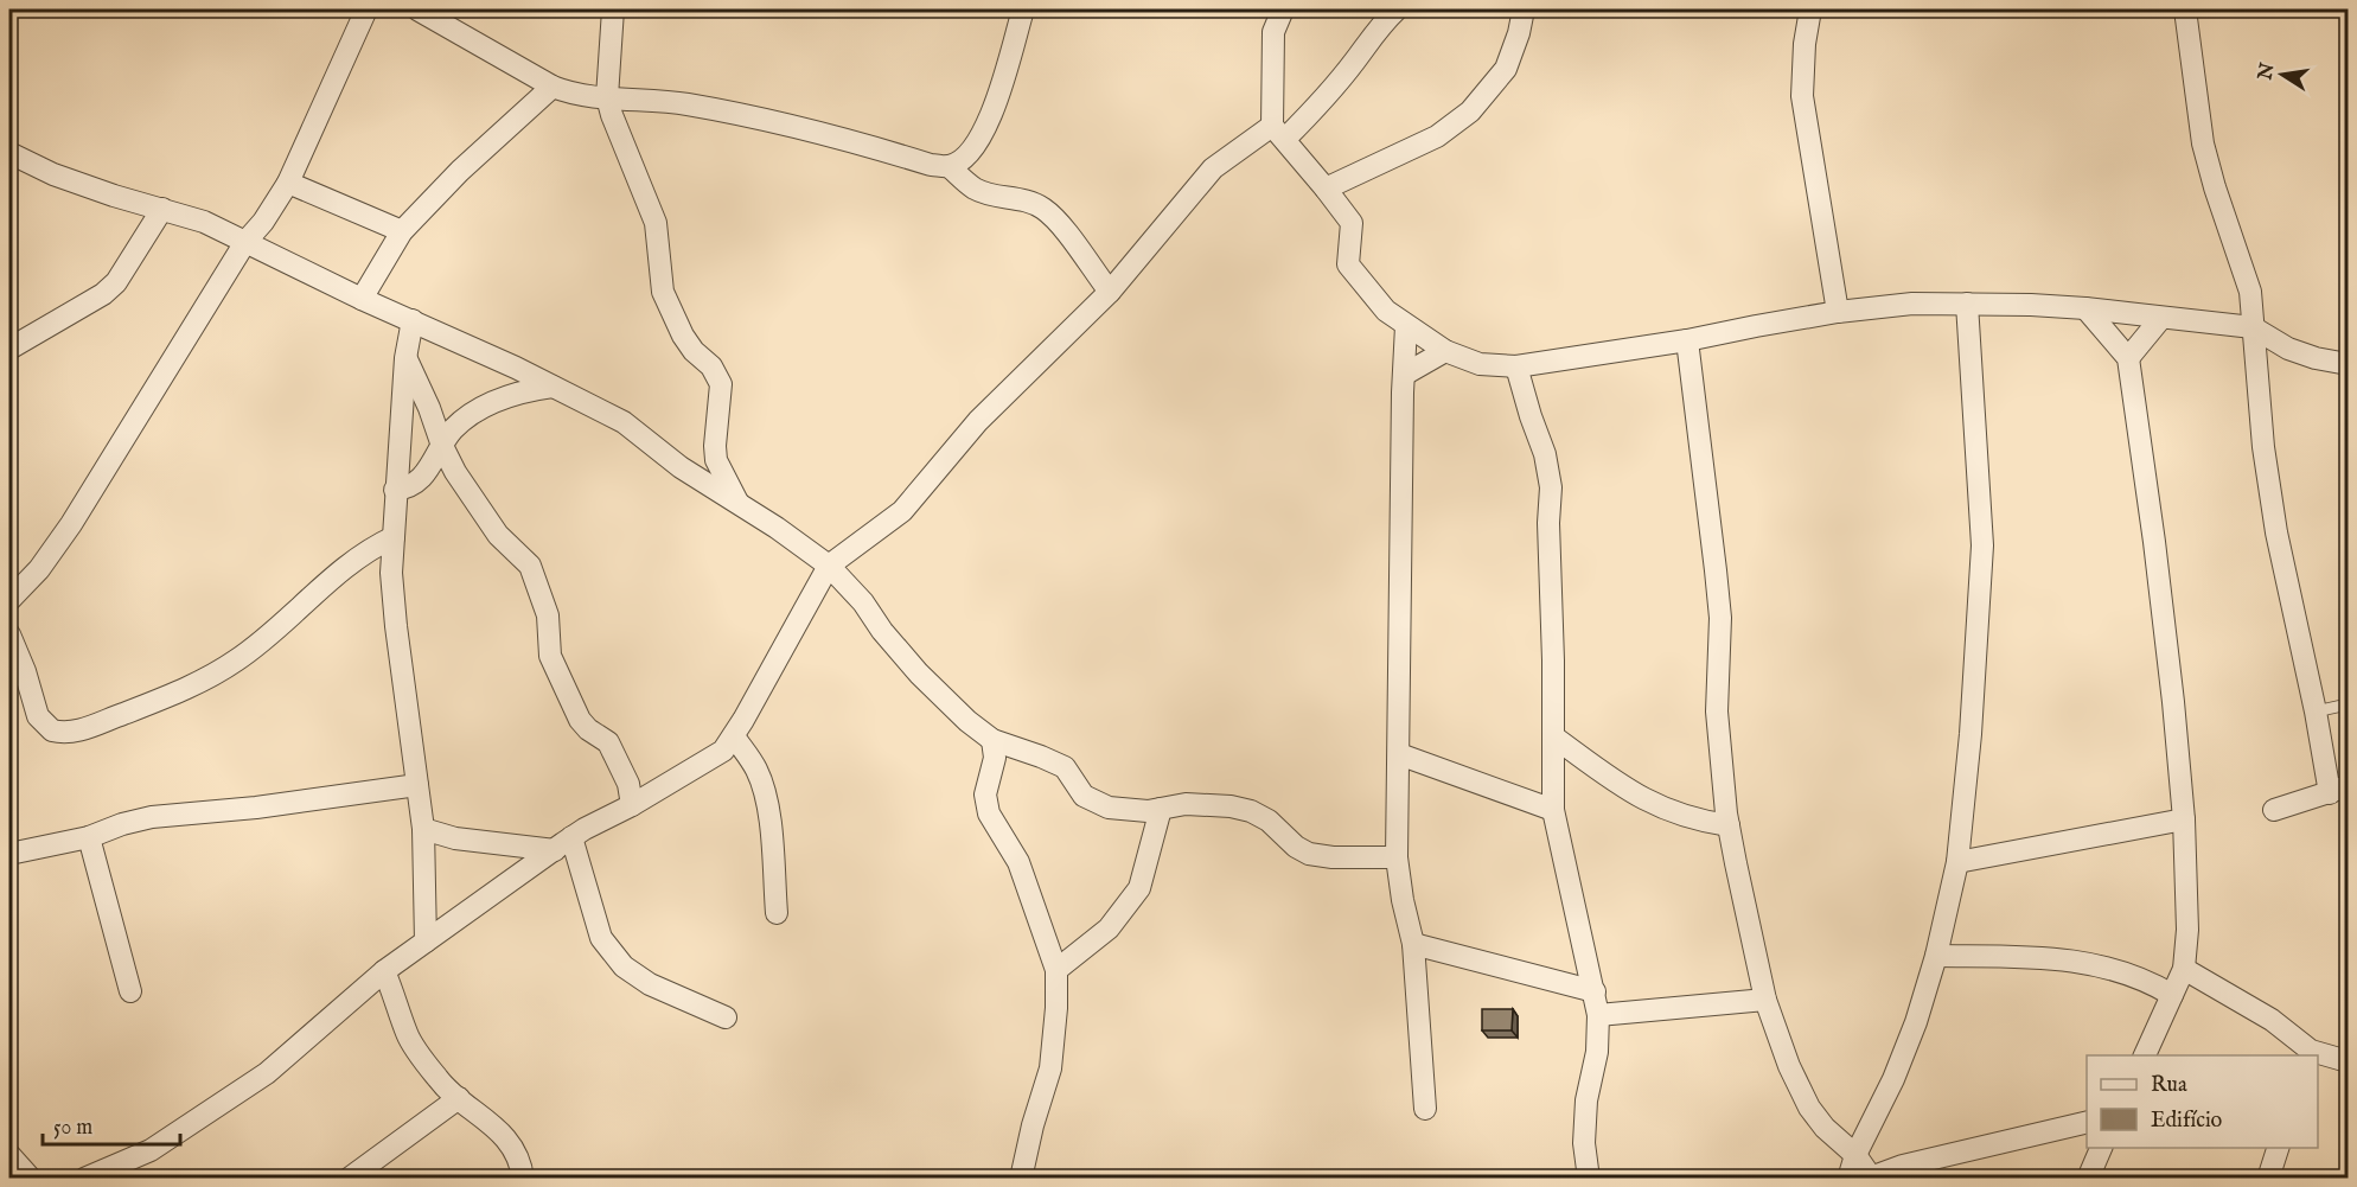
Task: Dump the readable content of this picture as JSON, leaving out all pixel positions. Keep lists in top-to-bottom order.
{
  "legend": ["Rua", "Edifício"],
  "scale_bar": "50 m",
  "north": "left"
}
